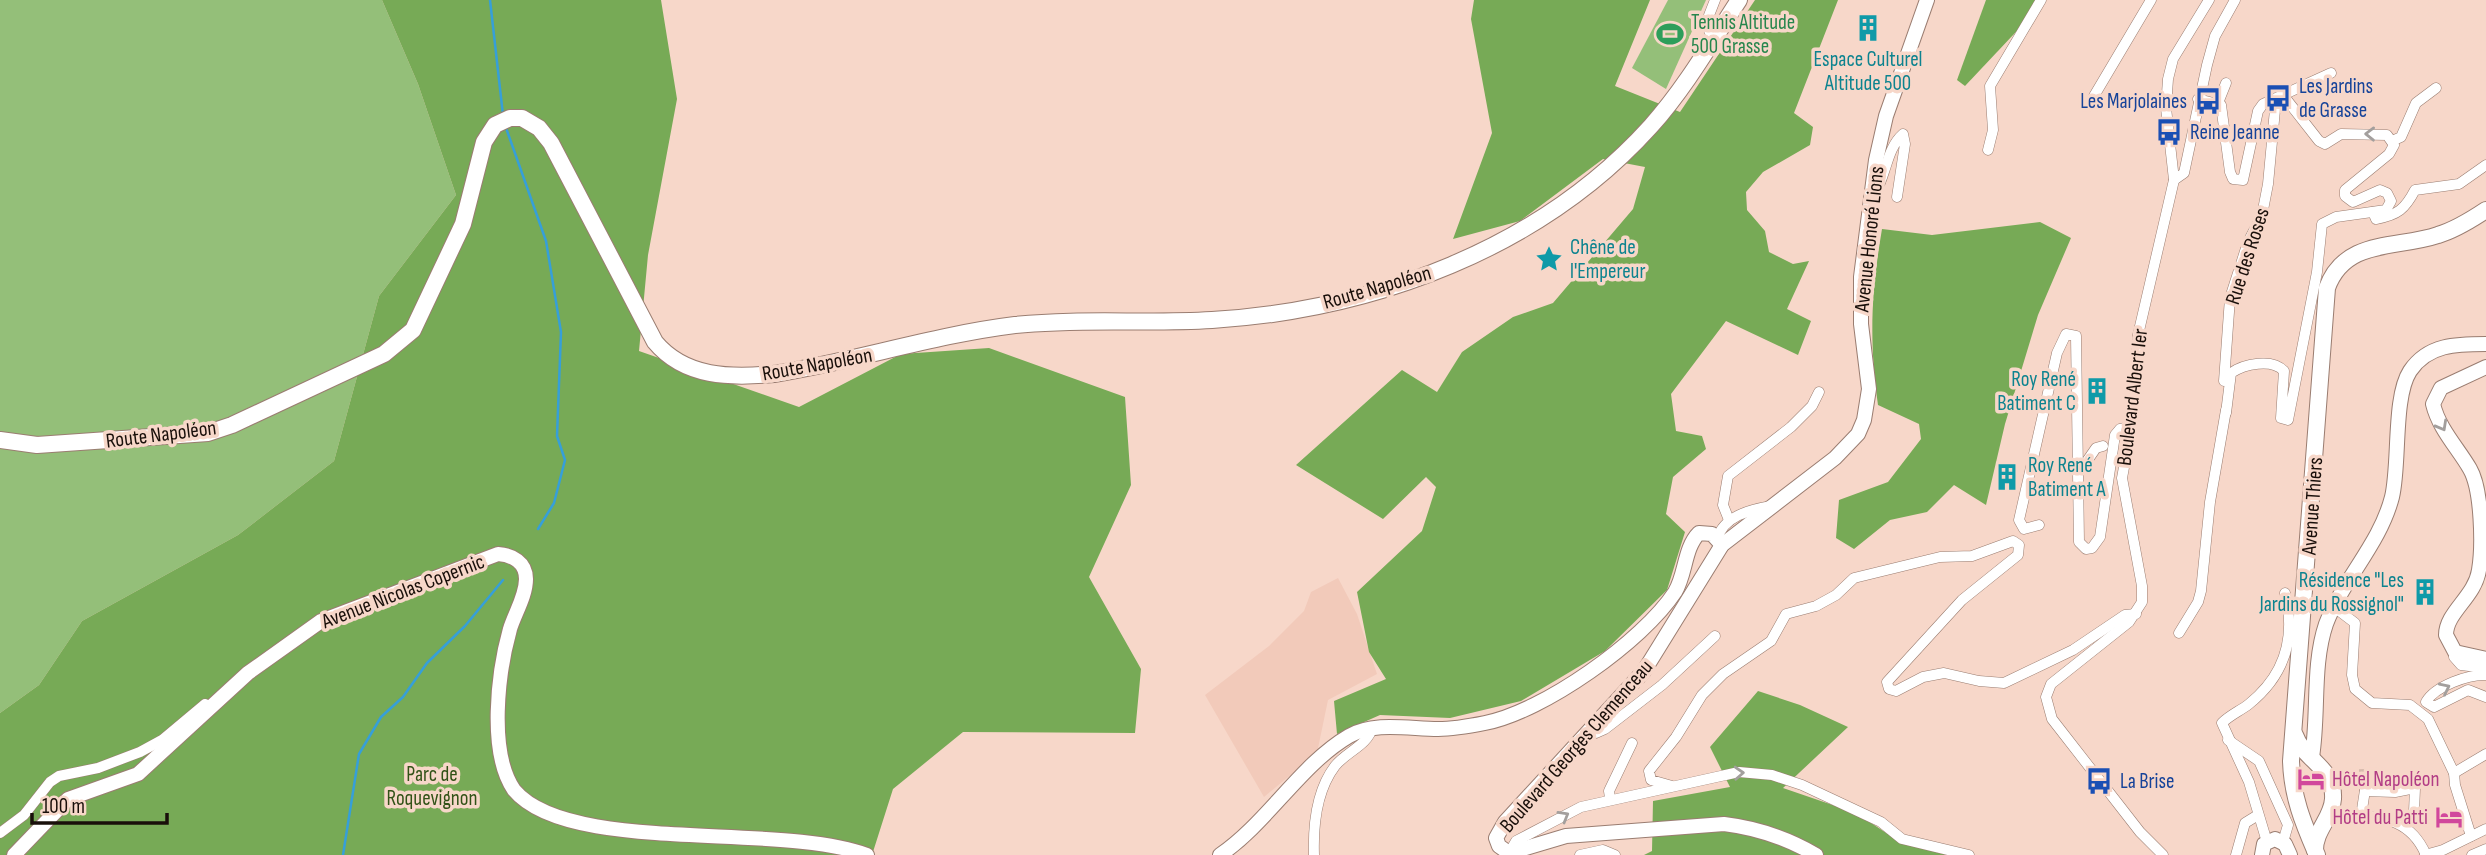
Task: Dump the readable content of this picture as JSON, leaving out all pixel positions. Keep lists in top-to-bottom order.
{
  "streets": {
    "main road": ["Route Napoléon", "Avenue Thiers"],
    "street": [
      "Avenue Honoré Lions",
      "Rue des Roses",
      "Boulevard Albert Ier",
      "Avenue Nicolas Copernic",
      "Boulevard Georges Clemenceau"
    ]
  },
  "crossings": [
    ["Avenue Honoré Lions", "Boulevard Georges Clemenceau"],
    ["Rue des Roses", "Avenue Thiers"]
  ],
  "parks": ["Parc de Roquevignon"],
  "places": {
    "building": [
      "Espace Culturel Altitude 500",
      "Roy René Batiment C",
      "Roy René Batiment A",
      "Résidence \"Les Jardins du Rossignol\""
    ],
    "sports": ["Tennis Altitude 500 Grasse"],
    "bus stop": [
      "Les Jardins de Grasse",
      "Les Marjolaines",
      "Reine Jeanne",
      "La Brise"
    ],
    "place": ["Chêne de l'Empereur"],
    "hotel": ["Hôtel Napoléon", "Hôtel du Patti"]
  },
  "scale_bar": "100 m"
}
